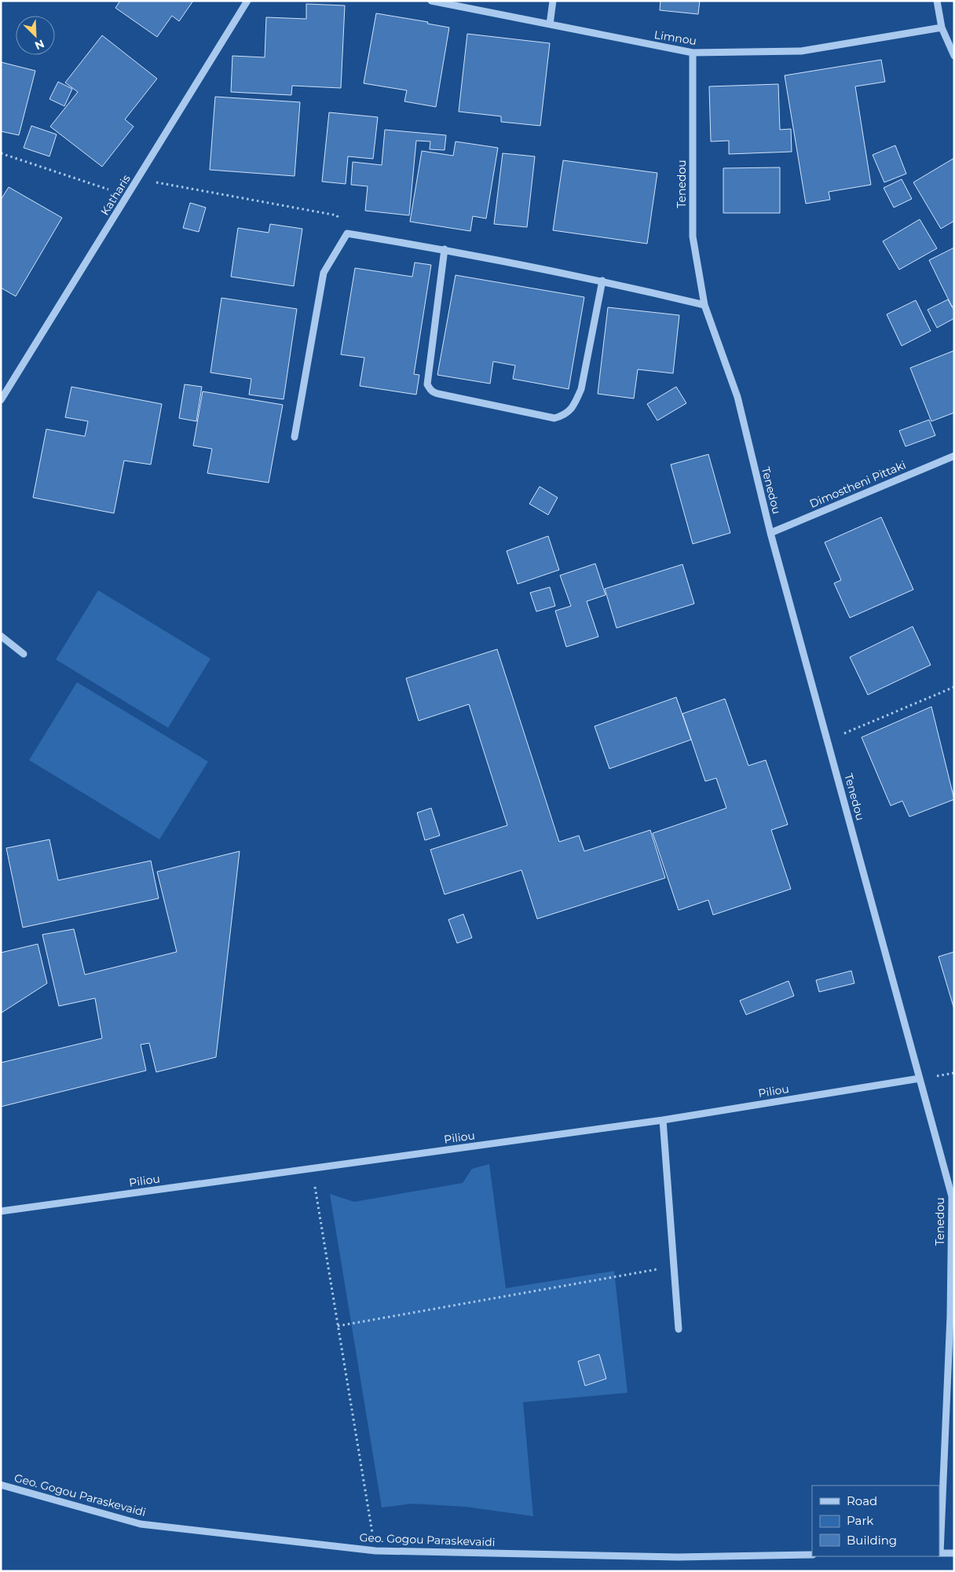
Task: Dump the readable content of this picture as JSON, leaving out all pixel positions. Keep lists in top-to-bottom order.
{
  "streets": {
    "street": [
      "Limnou",
      "Tenedou",
      "Katharis",
      "Dimostheni Pittaki",
      "Piliou",
      "Geo. Gogou Paraskevaidi"
    ]
  },
  "crossings": [
    ["Limnou", "Tenedou"],
    ["Tenedou", "Dimostheni Pittaki"],
    ["Tenedou", "Piliou"]
  ],
  "legend": ["Road", "Park", "Building"],
  "north": "bottom right"
}
